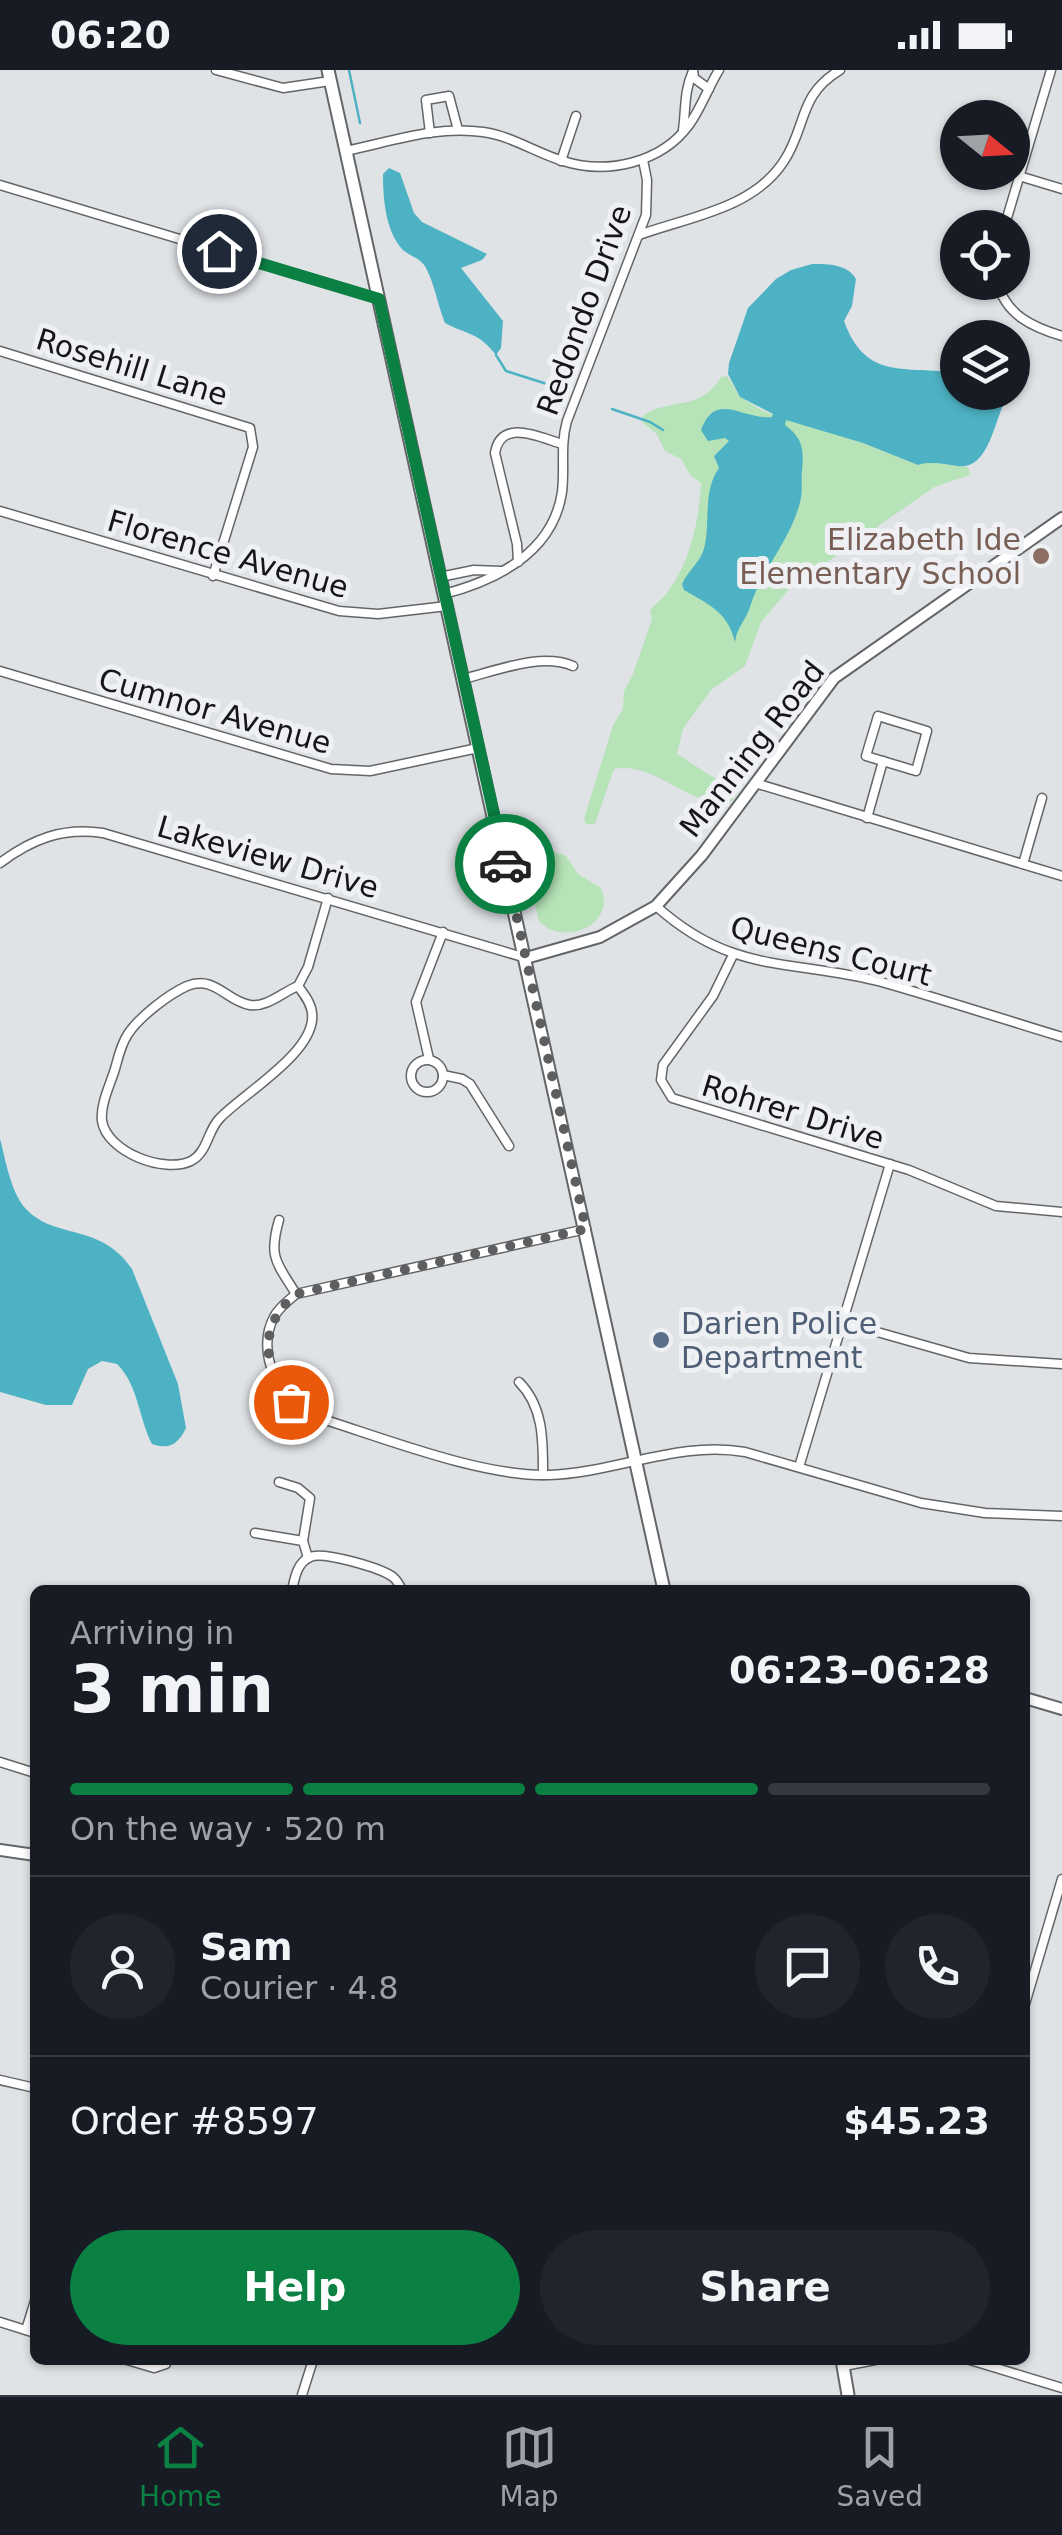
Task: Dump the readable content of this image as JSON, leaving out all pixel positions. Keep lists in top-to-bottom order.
{
  "streets": {
    "street": [
      "Redondo Drive",
      "Rosehill Lane",
      "Florence Avenue",
      "Cumnor Avenue",
      "Manning Road",
      "Lakeview Drive",
      "Queens Court",
      "Rohrer Drive"
    ]
  },
  "crossings": [
    ["Redondo Drive", "Florence Avenue"],
    ["Rosehill Lane", "Florence Avenue"],
    ["Manning Road", "Lakeview Drive"],
    ["Manning Road", "Queens Court"],
    ["Queens Court", "Rohrer Drive"]
  ],
  "places": ["Elizabeth Ide Elementary School", "Darien Police Department"],
  "north": "right",
  "page": {
    "status": "06:20",
    "heading": ["3 min", "Arriving in", "06:23–06:28"],
    "panel": [
      "Sam",
      "Courier · 4.8",
      "Order #8597",
      "$45.23"
    ],
    "bar": "On the way · 520 m",
    "buttons": ["Help", "Share"],
    "tabs": ["Home", "Map", "Saved"]
  }
}
